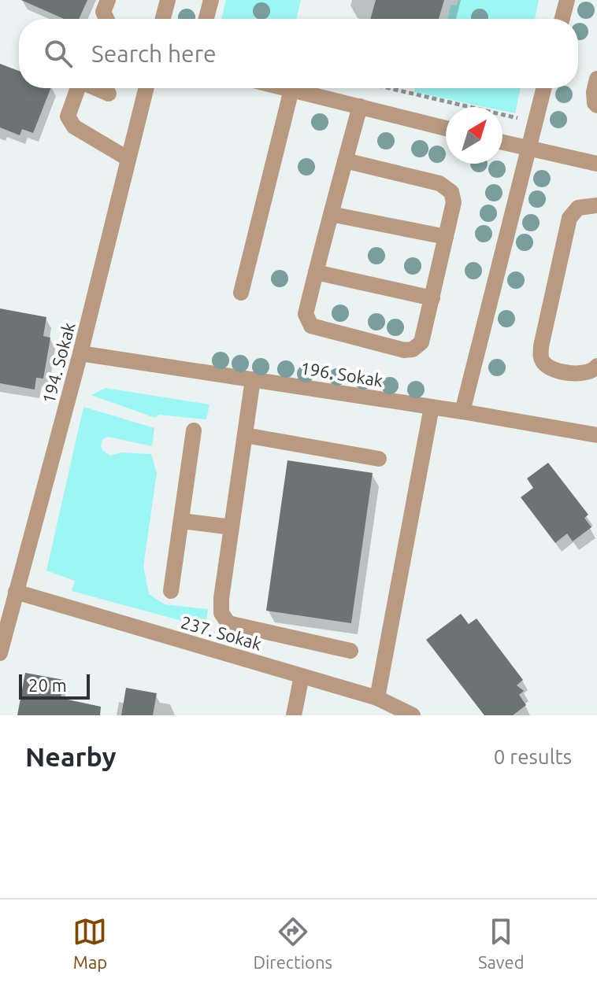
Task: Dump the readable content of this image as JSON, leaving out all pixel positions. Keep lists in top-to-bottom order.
{
  "streets": {
    "street": ["194. Sokak", "196. Sokak", "237. Sokak"]
  },
  "crossings": [
    ["194. Sokak", "196. Sokak"],
    ["194. Sokak", "237. Sokak"]
  ],
  "scale_bar": "20 m",
  "north": "top right",
  "page": {
    "search": "Search here",
    "scale": "20 m",
    "heading": ["Nearby", "0 results"],
    "nav": ["Map", "Directions", "Saved"]
  }
}
